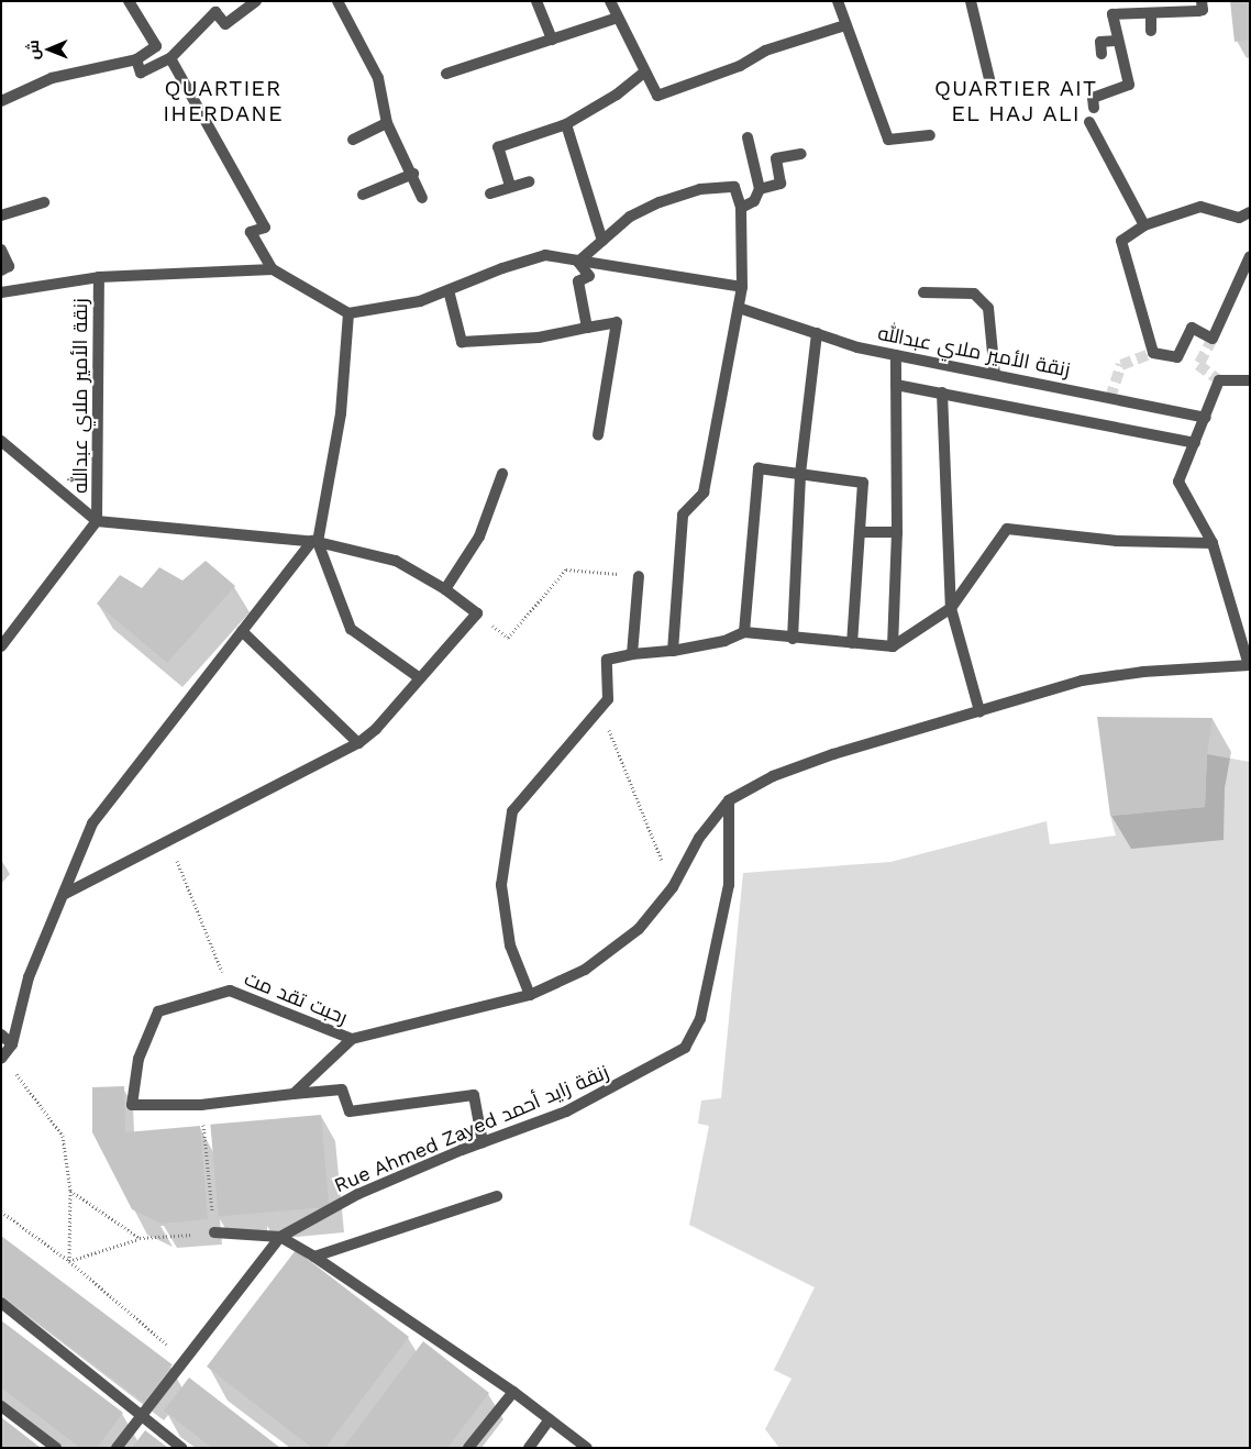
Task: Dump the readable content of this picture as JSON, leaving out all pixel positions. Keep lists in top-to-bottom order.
{
  "streets": {
    "street": ["زنقة الأمير ملاي عبدالله", "رحبت تقد مت", "Rue Ahmed Zayed زنقة زايد أحمد"]
  },
  "districts": ["QUARTIER IHERDANE", "QUARTIER AIT EL HAJ ALI"],
  "north": "left"
}
